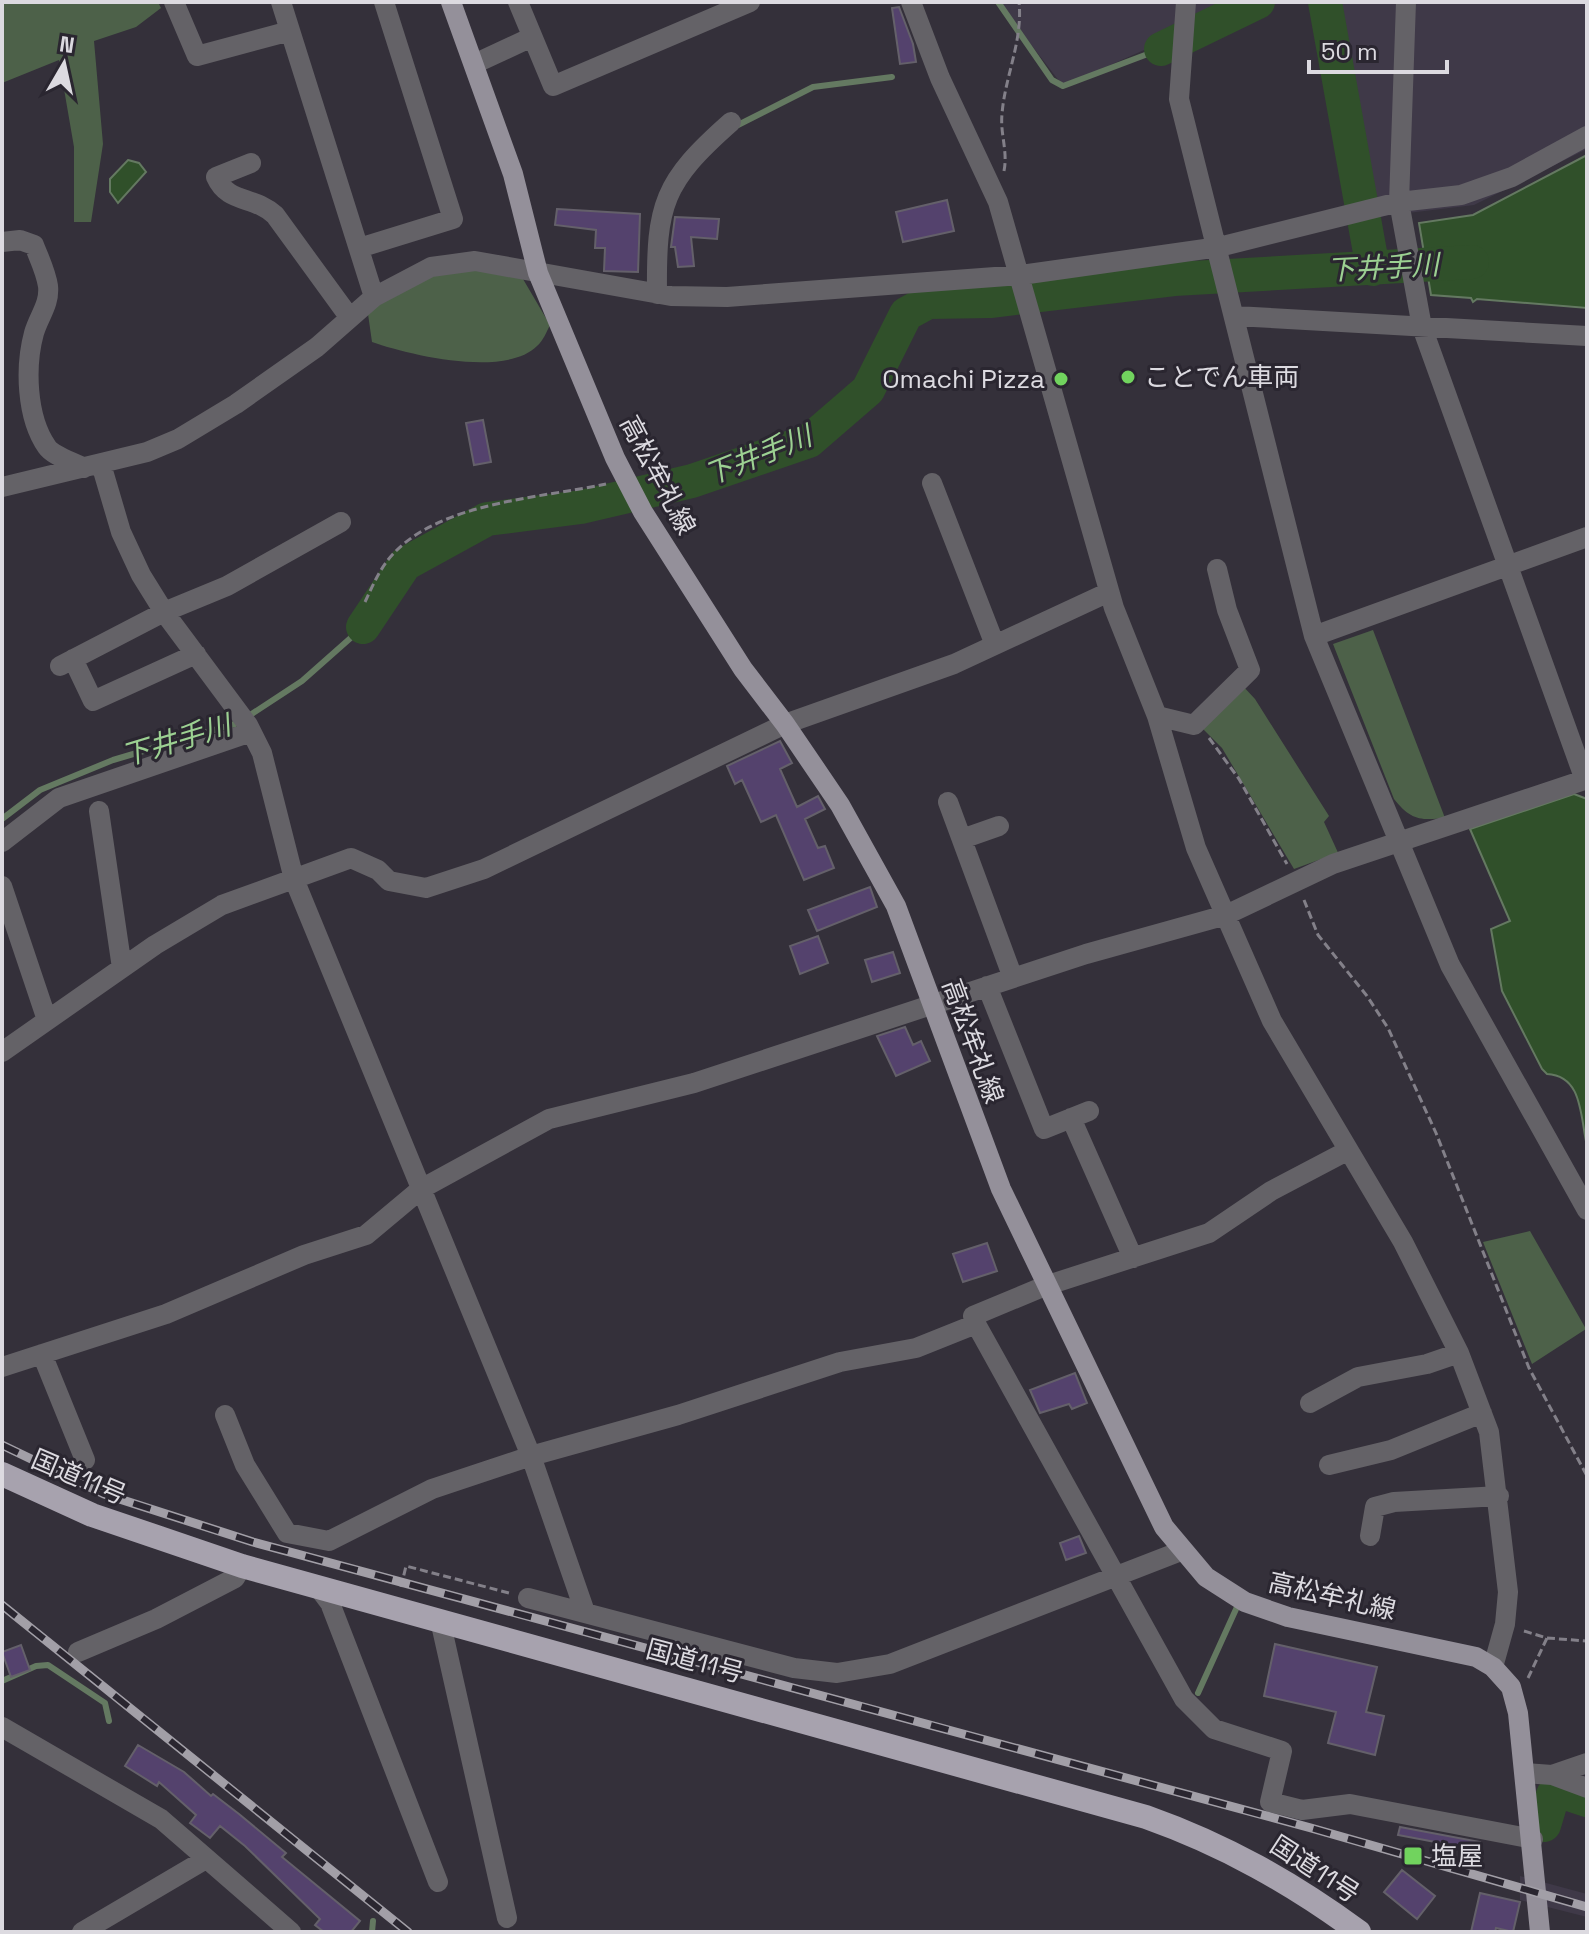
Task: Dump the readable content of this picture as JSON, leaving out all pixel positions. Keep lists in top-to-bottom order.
{
  "streets": {
    "highway": ["国道11号"],
    "main road": ["高松牟礼線"]
  },
  "water": ["下井手川"],
  "places": {
    "other": ["ことでん車両", "Omachi Pizza"],
    "transit": ["塩屋"]
  },
  "scale_bar": "50 m",
  "north": "top"
}
